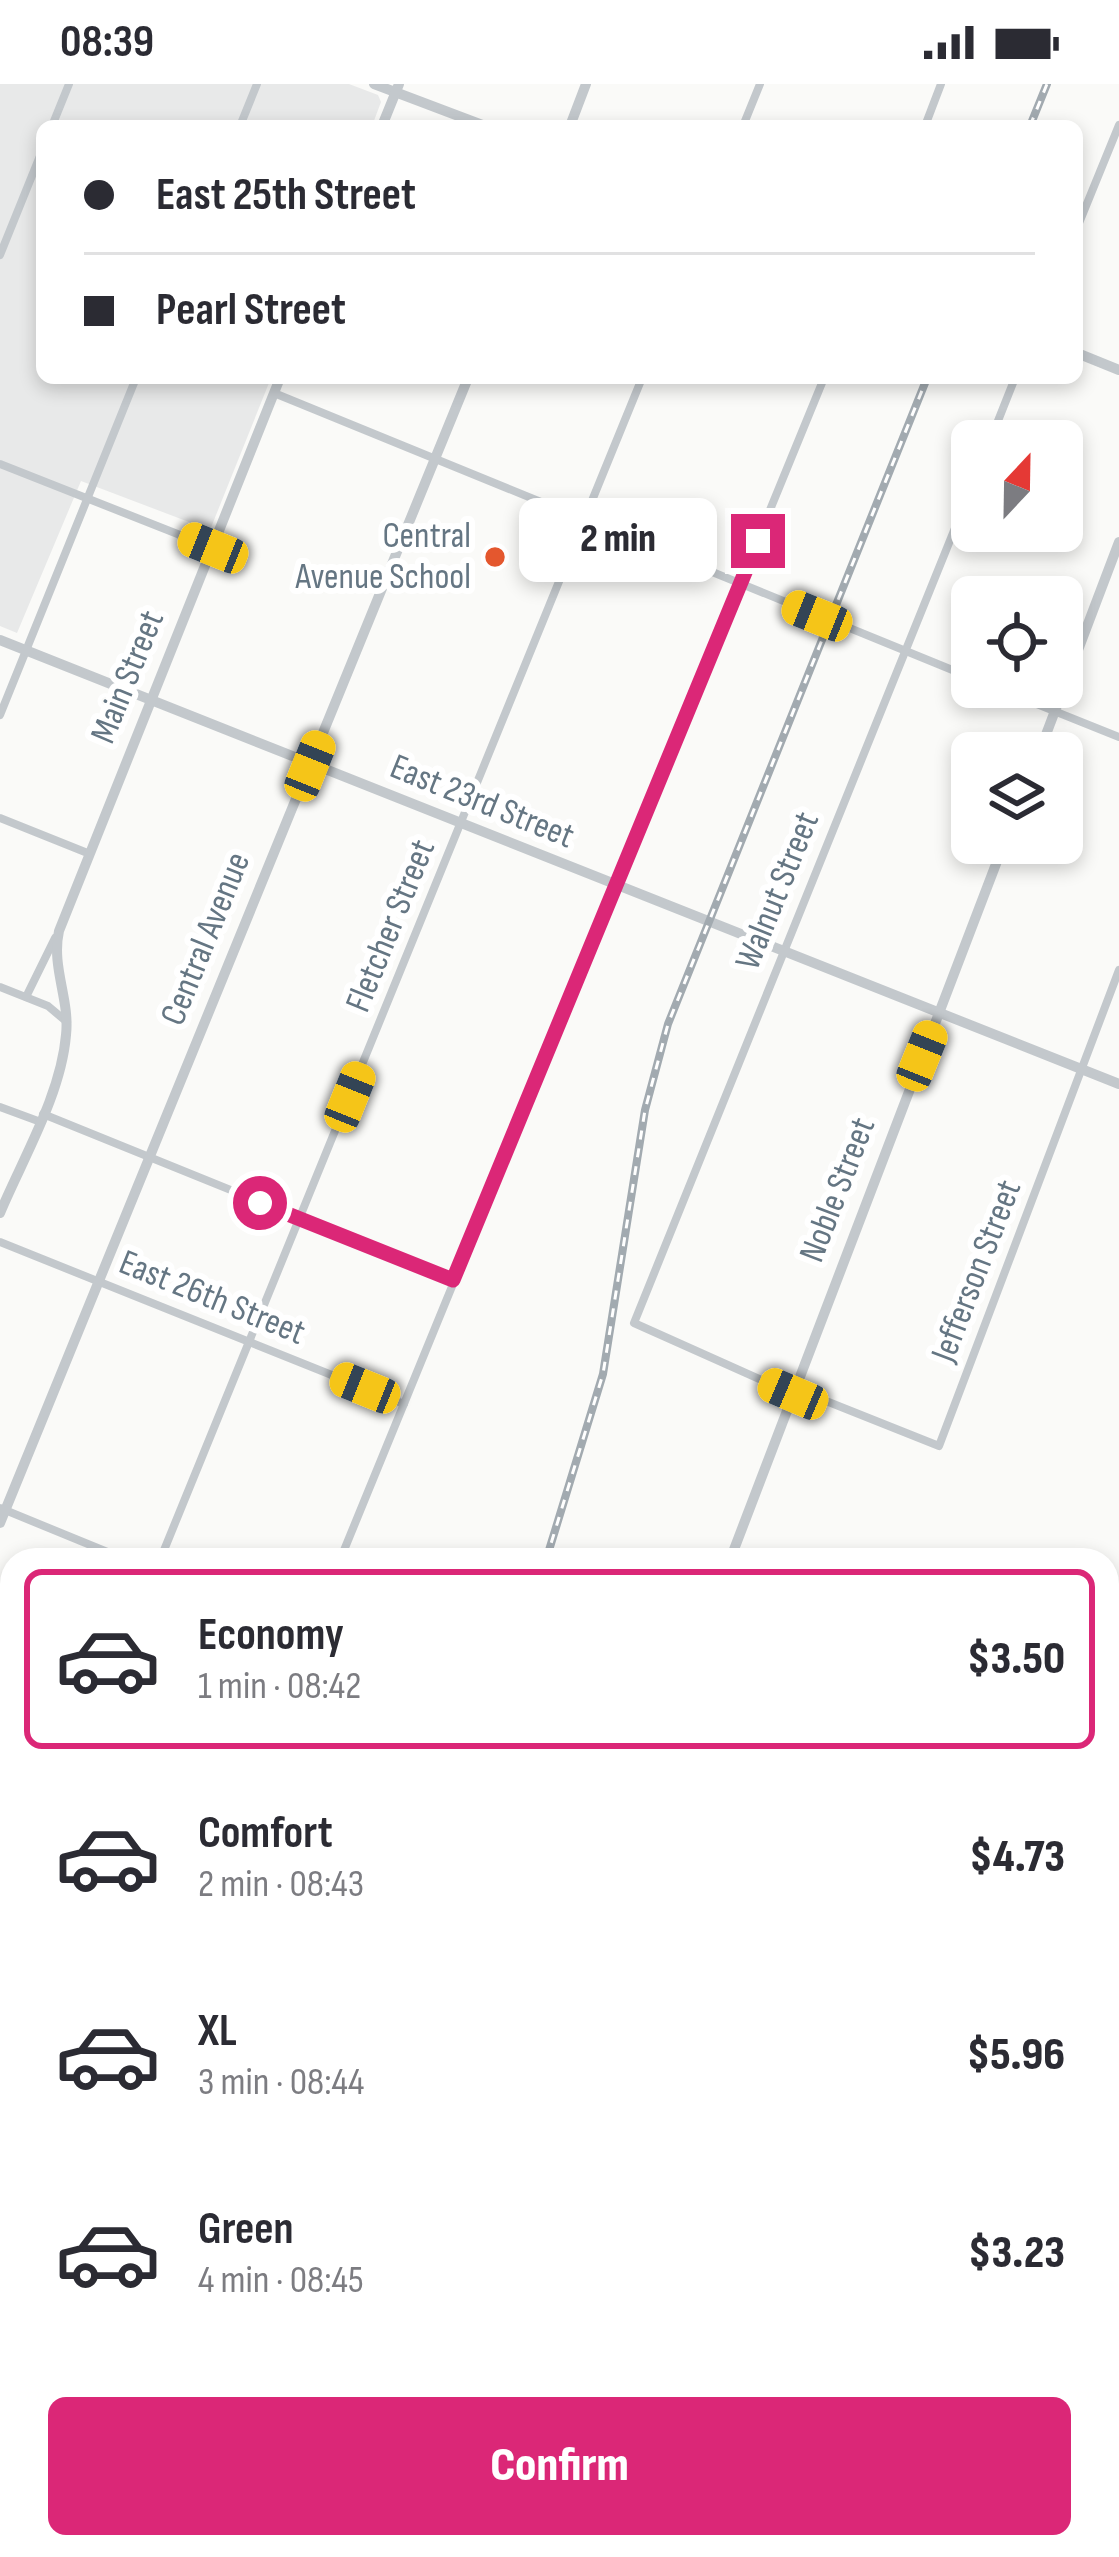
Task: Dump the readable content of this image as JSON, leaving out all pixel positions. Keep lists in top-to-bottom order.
{
  "streets": {
    "street": [
      "Main Street",
      "East 23rd Street",
      "Walnut Street",
      "Fletcher Street",
      "Central Avenue",
      "Noble Street",
      "Jefferson Street",
      "East 26th Street"
    ]
  },
  "crossings": [
    ["Main Street", "East 23rd Street"],
    ["East 23rd Street", "Walnut Street"],
    ["East 23rd Street", "Fletcher Street"],
    ["East 23rd Street", "Central Avenue"],
    ["East 23rd Street", "Noble Street"],
    ["East 23rd Street", "Jefferson Street"],
    ["Walnut Street", "Noble Street"],
    ["Walnut Street", "Jefferson Street"],
    ["Fletcher Street", "East 26th Street"],
    ["Central Avenue", "East 26th Street"],
    ["Noble Street", "Jefferson Street"]
  ],
  "places": ["Central Avenue School"],
  "north": "top",
  "page": {
    "status": "08:39",
    "banner": ["East 25th Street", "Pearl Street"],
    "bubble": "2 min",
    "list": [
      {
        "name": "Economy",
        "note": "1 min · 08:42",
        "value": "$3.50"
      },
      {
        "name": "Comfort",
        "note": "2 min · 08:43",
        "value": "$4.73"
      },
      {
        "name": "XL",
        "note": "3 min · 08:44",
        "value": "$5.96"
      },
      {
        "name": "Green",
        "note": "4 min · 08:45",
        "value": "$3.23"
      }
    ],
    "buttons": "Confirm"
  }
}
